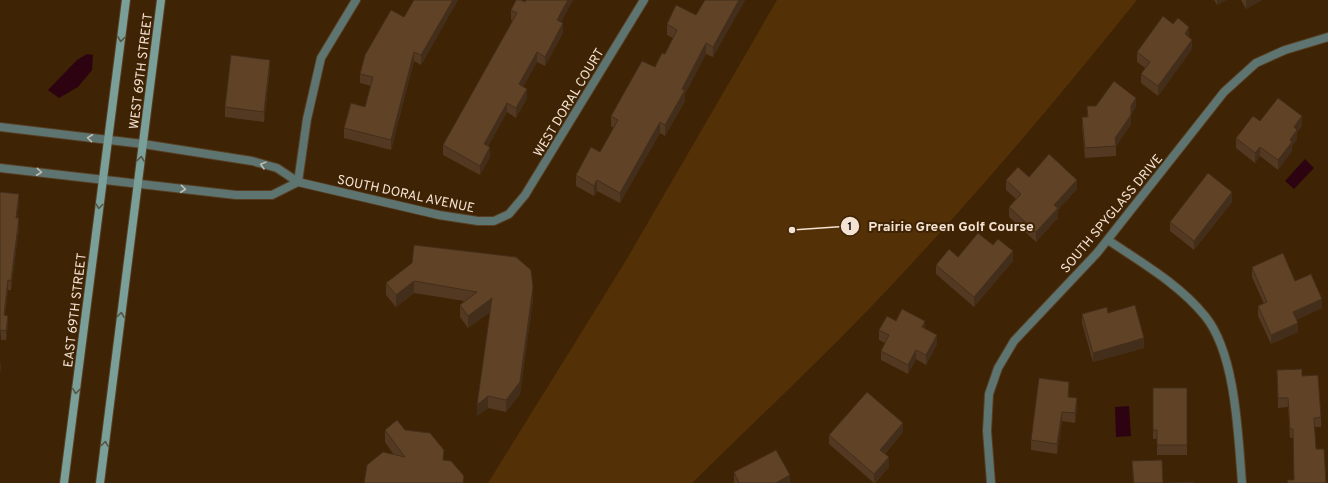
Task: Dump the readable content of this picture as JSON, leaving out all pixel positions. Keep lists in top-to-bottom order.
{
  "streets": {
    "main road": ["WEST 69TH STREET", "EAST 69TH STREET"],
    "street": ["WEST DORAL COURT", "SOUTH DORAL AVENUE", "SOUTH SPYGLASS DRIVE"]
  },
  "crossings": [
    ["WEST 69TH STREET", "SOUTH DORAL AVENUE"],
    ["WEST 69TH STREET", "EAST 69TH STREET"],
    ["WEST DORAL COURT", "SOUTH DORAL AVENUE"],
    ["SOUTH DORAL AVENUE", "EAST 69TH STREET"]
  ],
  "places": ["Prairie Green Golf Course"]
}
